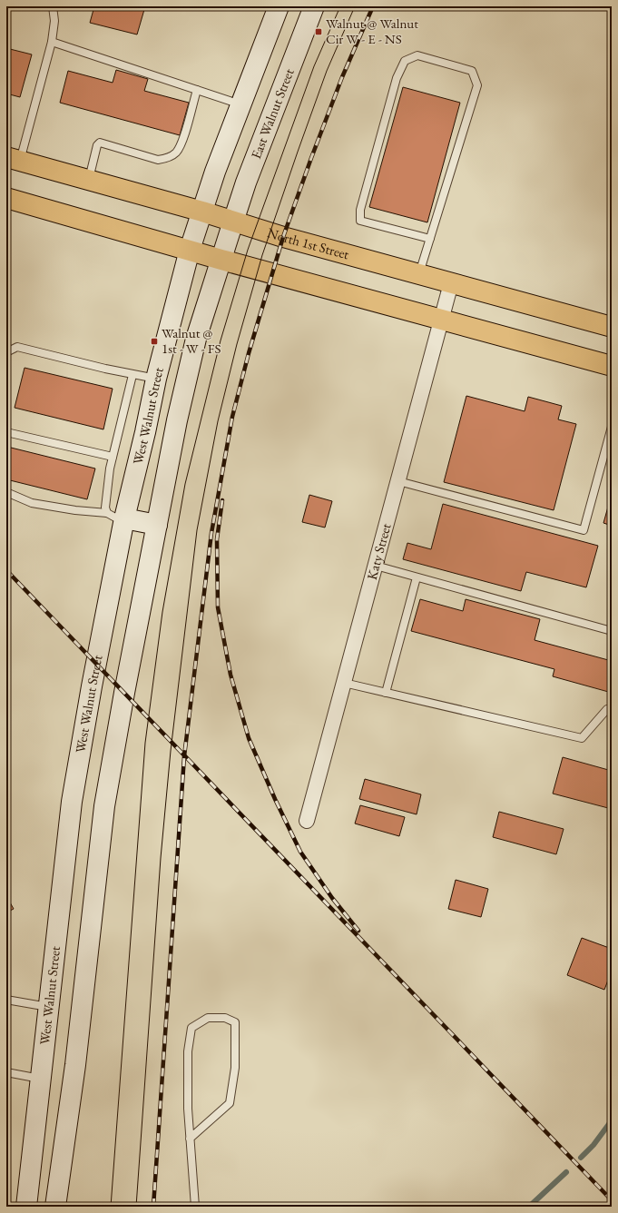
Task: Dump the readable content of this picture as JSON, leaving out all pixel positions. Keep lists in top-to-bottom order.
{
  "streets": {
    "main road": ["East Walnut Street", "North 1st Street", "West Walnut Street"],
    "street": ["Katy Street"]
  },
  "crossings": [
    ["East Walnut Street", "North 1st Street"],
    ["North 1st Street", "West Walnut Street"],
    ["North 1st Street", "Katy Street"]
  ],
  "places": {
    "transit": ["Walnut @ Walnut Cir W - E - NS", "Walnut @ 1st - W - FS"]
  }
}
